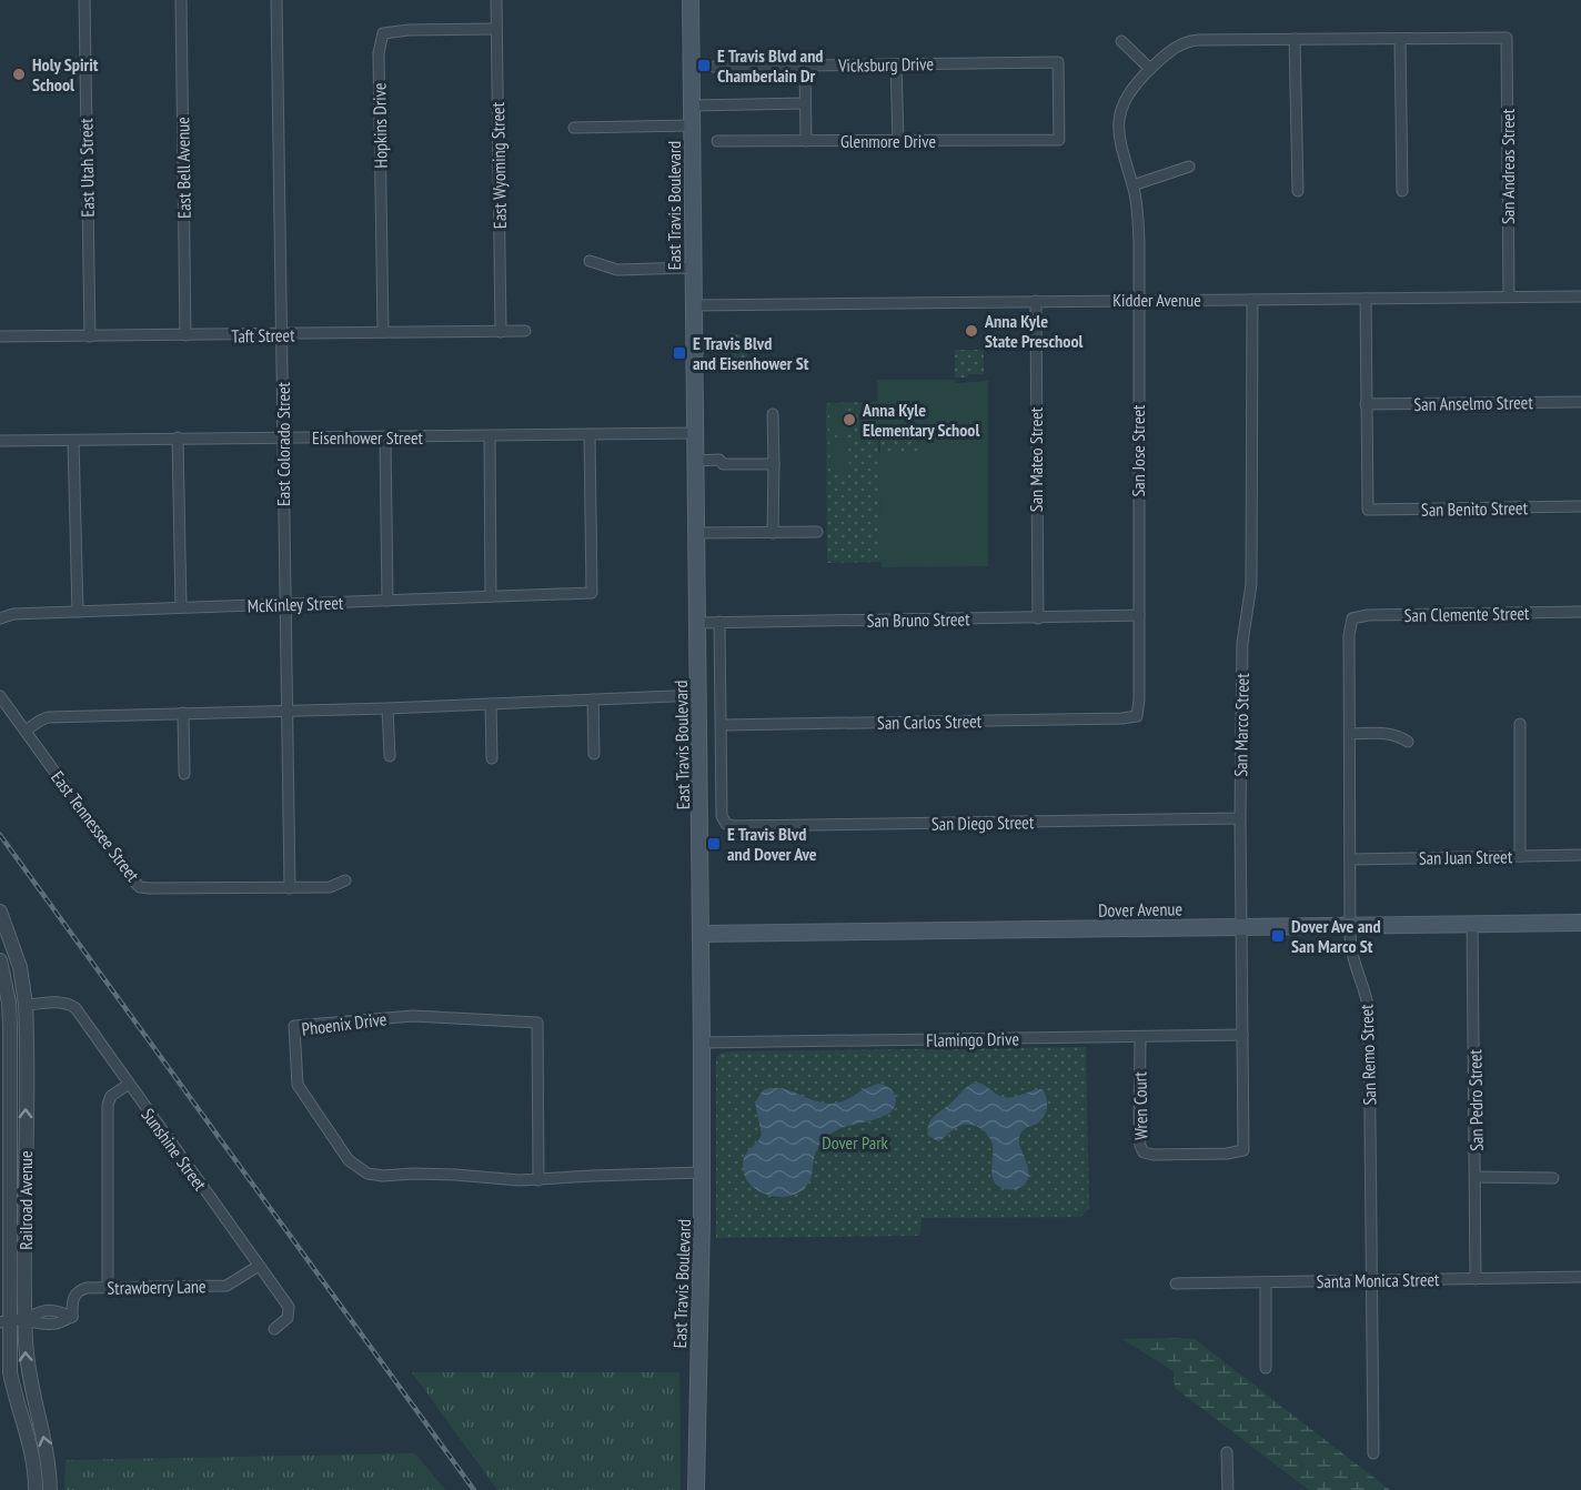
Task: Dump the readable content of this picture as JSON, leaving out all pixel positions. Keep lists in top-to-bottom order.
{
  "streets": {
    "main road": ["East Travis Boulevard", "Dover Avenue"],
    "street": [
      "Vicksburg Drive",
      "Hopkins Drive",
      "Glenmore Drive",
      "East Wyoming Street",
      "San Andreas Street",
      "East Utah Street",
      "East Bell Avenue",
      "Kidder Avenue",
      "Taft Street",
      "San Anselmo Street",
      "Eisenhower Street",
      "East Colorado Street",
      "San Jose Street",
      "San Mateo Street",
      "San Benito Street",
      "McKinley Street",
      "San Clemente Street",
      "San Bruno Street",
      "San Carlos Street",
      "San Marco Street",
      "San Diego Street",
      "East Tennessee Street",
      "San Juan Street",
      "Phoenix Drive",
      "Flamingo Drive",
      "San Remo Street",
      "San Pedro Street",
      "Wren Court",
      "Sunshine Street",
      "Railroad Avenue",
      "Santa Monica Street",
      "Strawberry Lane"
    ]
  },
  "crossings": [
    ["Vicksburg Drive", "Glenmore Drive"],
    ["Hopkins Drive", "East Wyoming Street"],
    ["Hopkins Drive", "Taft Street"],
    ["East Wyoming Street", "Taft Street"],
    ["San Andreas Street", "Kidder Avenue"],
    ["San Andreas Street", "San Jose Street"],
    ["East Utah Street", "Taft Street"],
    ["East Bell Avenue", "Taft Street"],
    ["East Travis Boulevard", "Kidder Avenue"],
    ["East Travis Boulevard", "Eisenhower Street"],
    ["East Travis Boulevard", "San Bruno Street"],
    ["East Travis Boulevard", "Dover Avenue"],
    ["East Travis Boulevard", "Phoenix Drive"],
    ["East Travis Boulevard", "Flamingo Drive"],
    ["Kidder Avenue", "San Jose Street"],
    ["Kidder Avenue", "San Mateo Street"],
    ["Kidder Avenue", "San Marco Street"],
    ["Taft Street", "East Colorado Street"],
    ["San Anselmo Street", "San Benito Street"],
    ["Eisenhower Street", "East Colorado Street"],
    ["Eisenhower Street", "McKinley Street"],
    ["East Colorado Street", "McKinley Street"],
    ["East Colorado Street", "East Tennessee Street"],
    ["San Jose Street", "San Bruno Street"],
    ["San Jose Street", "San Carlos Street"],
    ["San Mateo Street", "San Bruno Street"],
    ["San Clemente Street", "San Remo Street"],
    ["San Carlos Street", "San Diego Street"],
    ["San Marco Street", "San Diego Street"],
    ["San Marco Street", "Dover Avenue"],
    ["San Marco Street", "Flamingo Drive"],
    ["San Marco Street", "Wren Court"],
    ["San Juan Street", "San Remo Street"],
    ["Dover Avenue", "San Remo Street"],
    ["Dover Avenue", "San Pedro Street"],
    ["Flamingo Drive", "Wren Court"],
    ["San Remo Street", "Santa Monica Street"],
    ["San Pedro Street", "Santa Monica Street"],
    ["Sunshine Street", "Railroad Avenue"],
    ["Sunshine Street", "Strawberry Lane"],
    ["Railroad Avenue", "Strawberry Lane"]
  ],
  "parks": ["Dover Park"],
  "places": {
    "transit": [
      "E Travis Blvd and Chamberlain Dr",
      "E Travis Blvd and Eisenhower St",
      "E Travis Blvd and Dover Ave",
      "Dover Ave and San Marco St"
    ],
    "other": ["Holy Spirit School", "Anna Kyle State Preschool", "Anna Kyle Elementary School"]
  }
}
